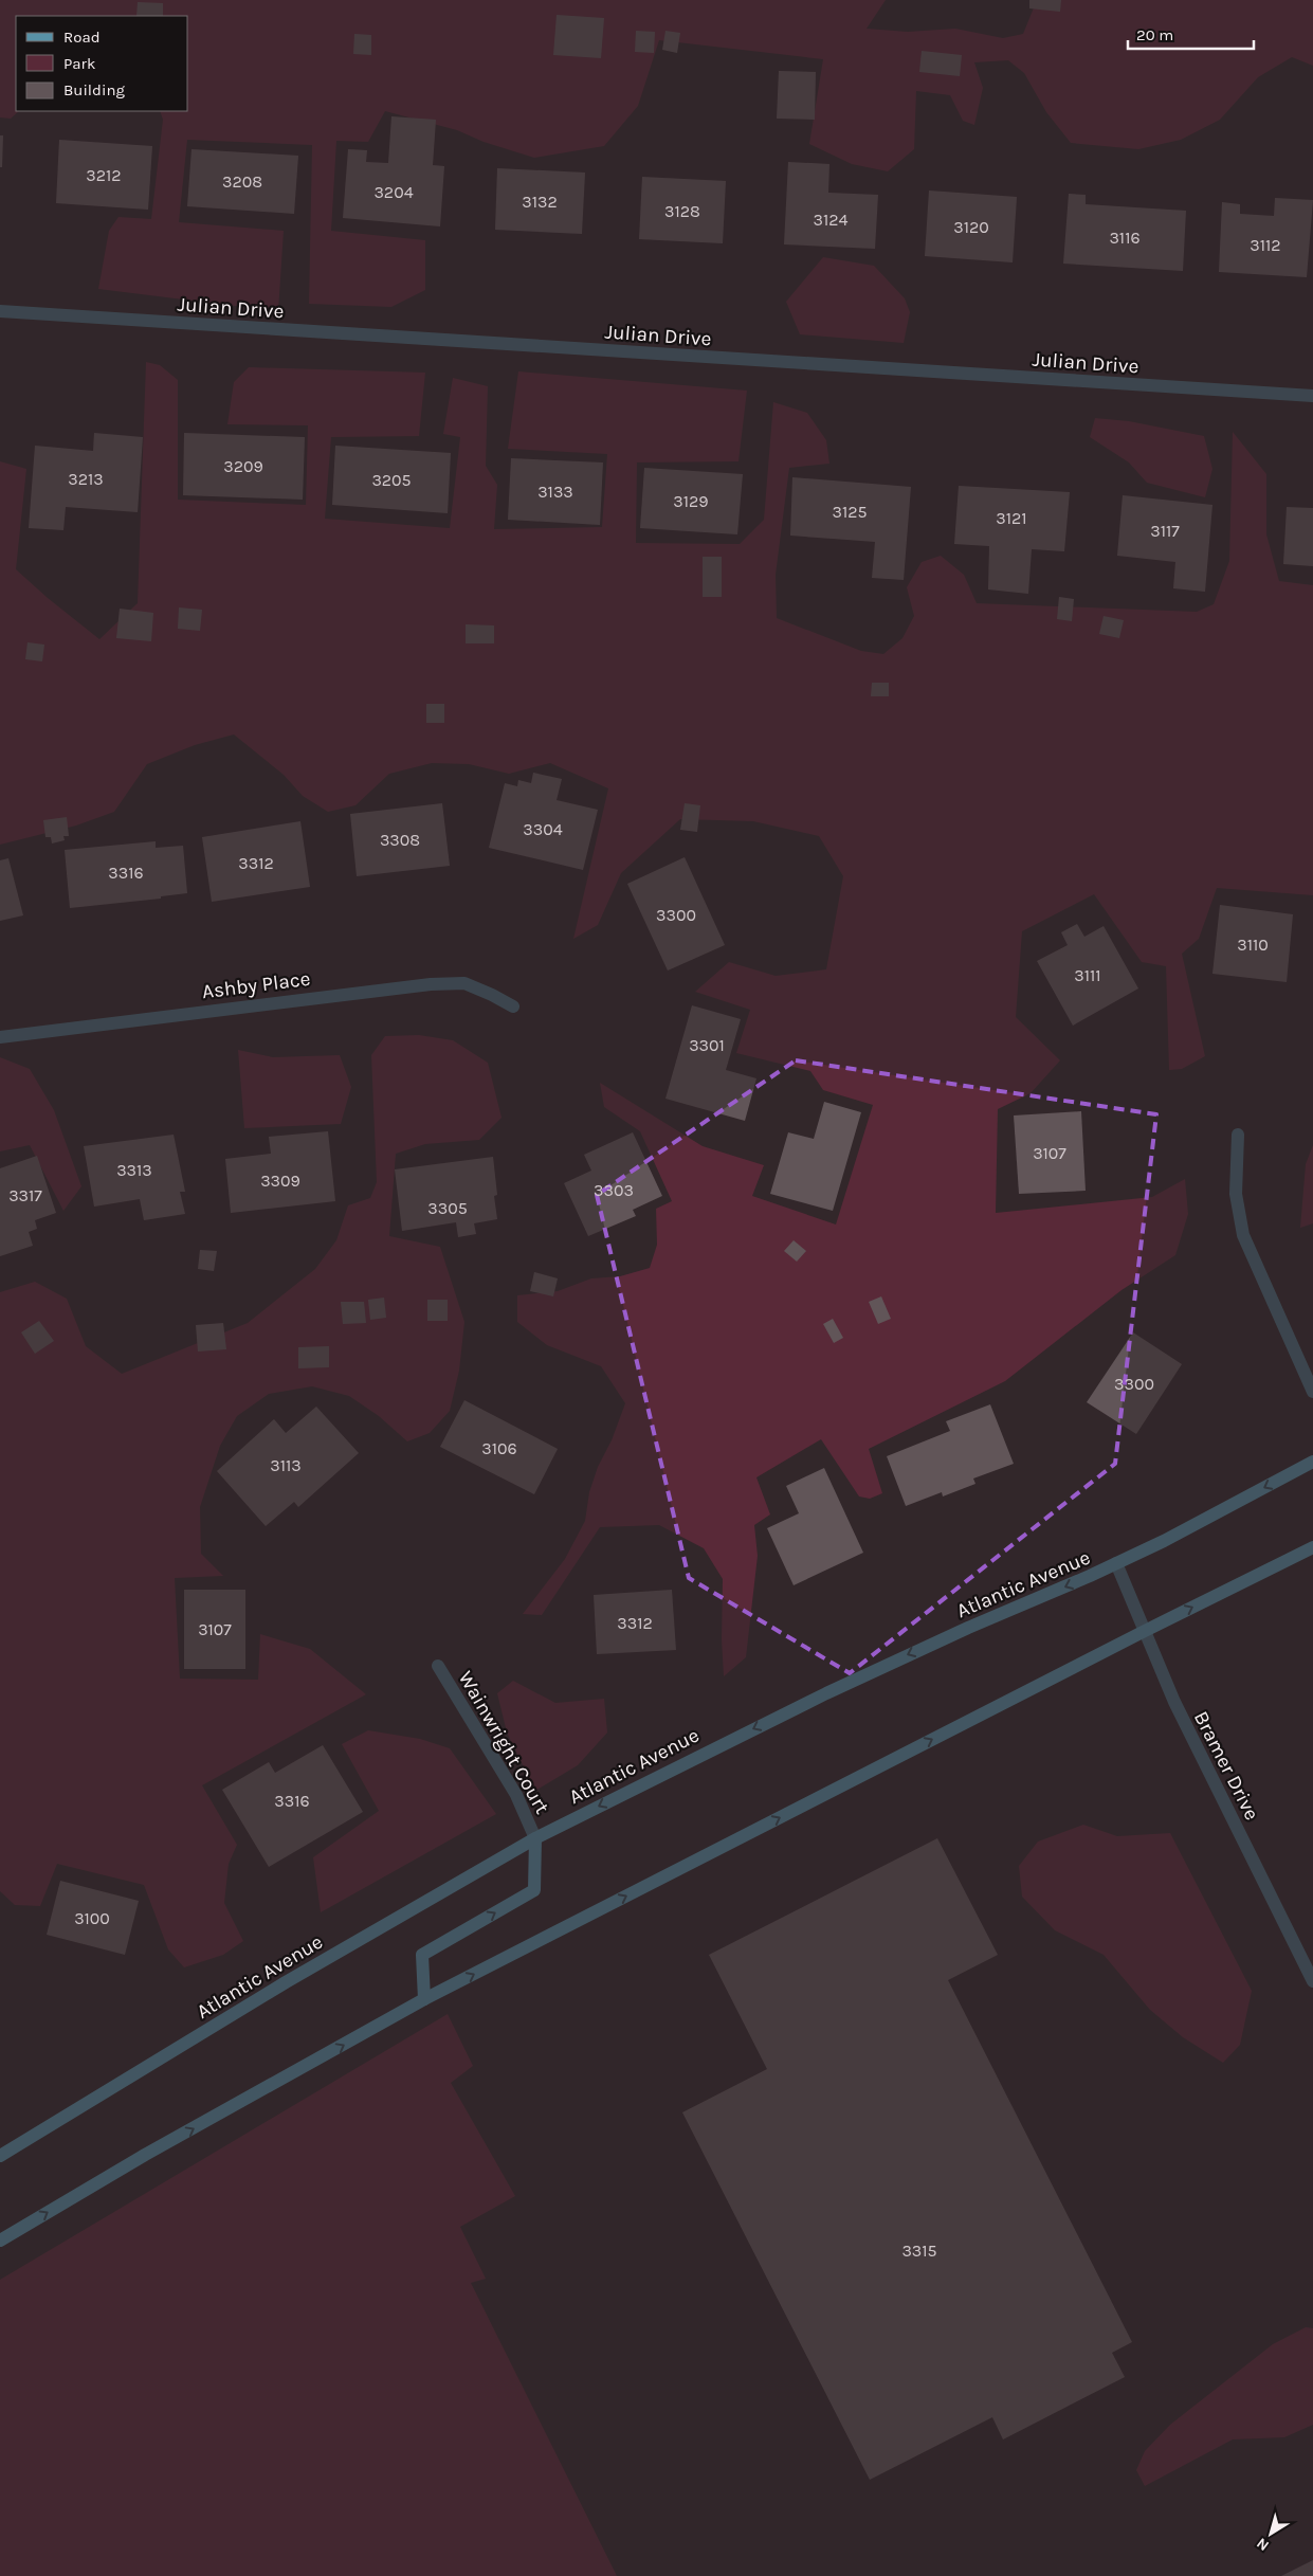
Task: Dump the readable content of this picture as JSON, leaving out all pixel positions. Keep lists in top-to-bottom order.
{
  "streets": {
    "main road": ["Atlantic Avenue"],
    "street": [
      "Julian Drive",
      "Ashby Place",
      "Wainwright Court",
      "Bramer Drive"
    ]
  },
  "crossings": [
    ["Atlantic Avenue", "Wainwright Court"],
    ["Atlantic Avenue", "Bramer Drive"]
  ],
  "house_numbers": [
    "3212",
    "3208",
    "3204",
    "3132",
    "3128",
    "3124",
    "3120",
    "3116",
    "3112",
    "3209",
    "3213",
    "3205",
    "3133",
    "3129",
    "3125",
    "3121",
    "3117",
    "3304",
    "3308",
    "3312",
    "3316",
    "3300",
    "3110",
    "3111",
    "3301",
    "3107",
    "3313",
    "3309",
    "3303",
    "3317",
    "3305",
    "3300",
    "3106",
    "3113",
    "3312",
    "3107",
    "3316",
    "3100",
    "3315"
  ],
  "legend": ["Road", "Park", "Building"],
  "scale_bar": "20 m",
  "north": "bottom left"
}
